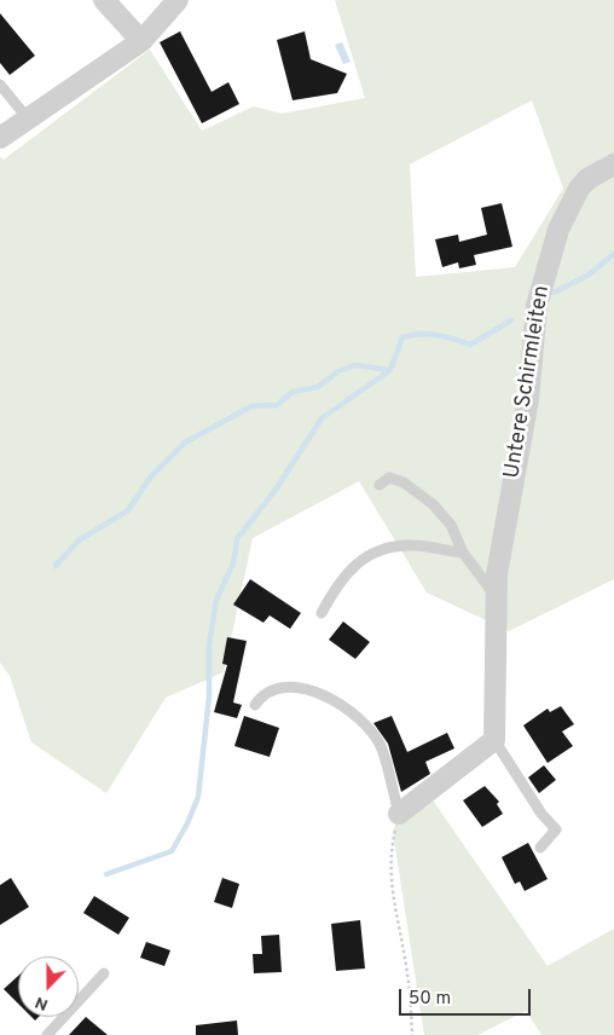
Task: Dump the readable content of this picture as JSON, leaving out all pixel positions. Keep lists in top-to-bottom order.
{
  "streets": {
    "street": ["Untere Schirmleiten"]
  },
  "scale_bar": "50 m",
  "north": "bottom"
}
